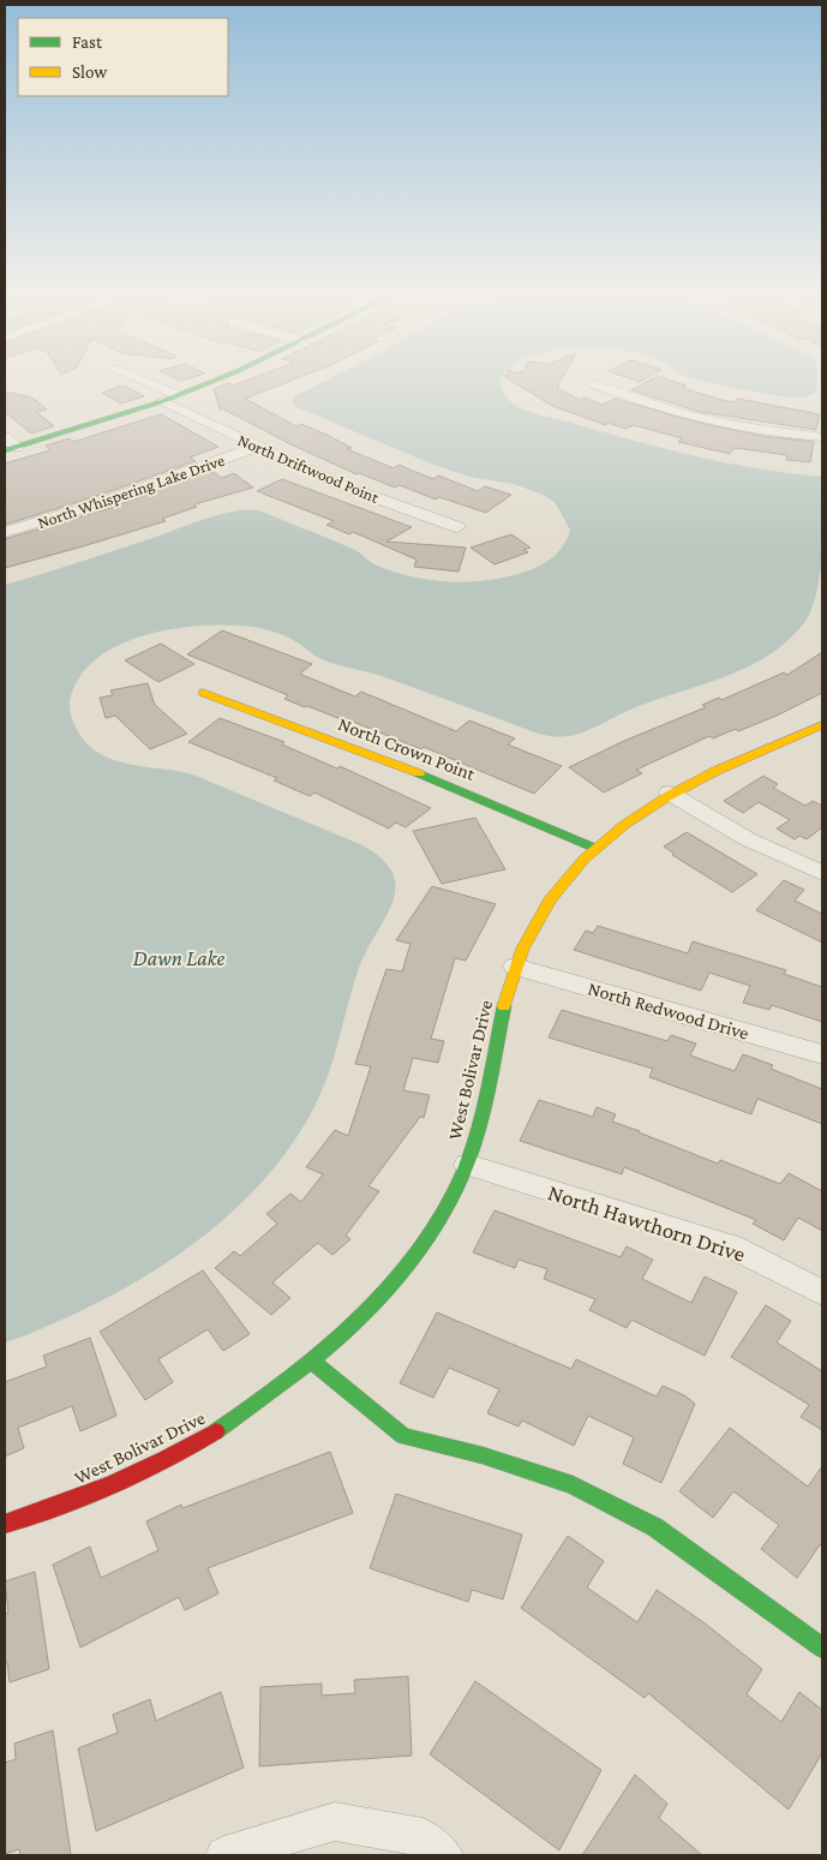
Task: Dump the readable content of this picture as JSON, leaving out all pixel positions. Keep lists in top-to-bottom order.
{
  "streets": {
    "street": [
      "North Driftwood Point",
      "North Whispering Lake Drive",
      "North Crown Point",
      "North Redwood Drive",
      "West Bolivar Drive",
      "North Hawthorn Drive"
    ]
  },
  "crossings": [
    ["North Driftwood Point", "North Whispering Lake Drive"],
    ["North Crown Point", "West Bolivar Drive"],
    ["North Redwood Drive", "West Bolivar Drive"],
    ["West Bolivar Drive", "North Hawthorn Drive"]
  ],
  "water": ["Dawn Lake"],
  "legend": ["Fast", "Slow"]
}
